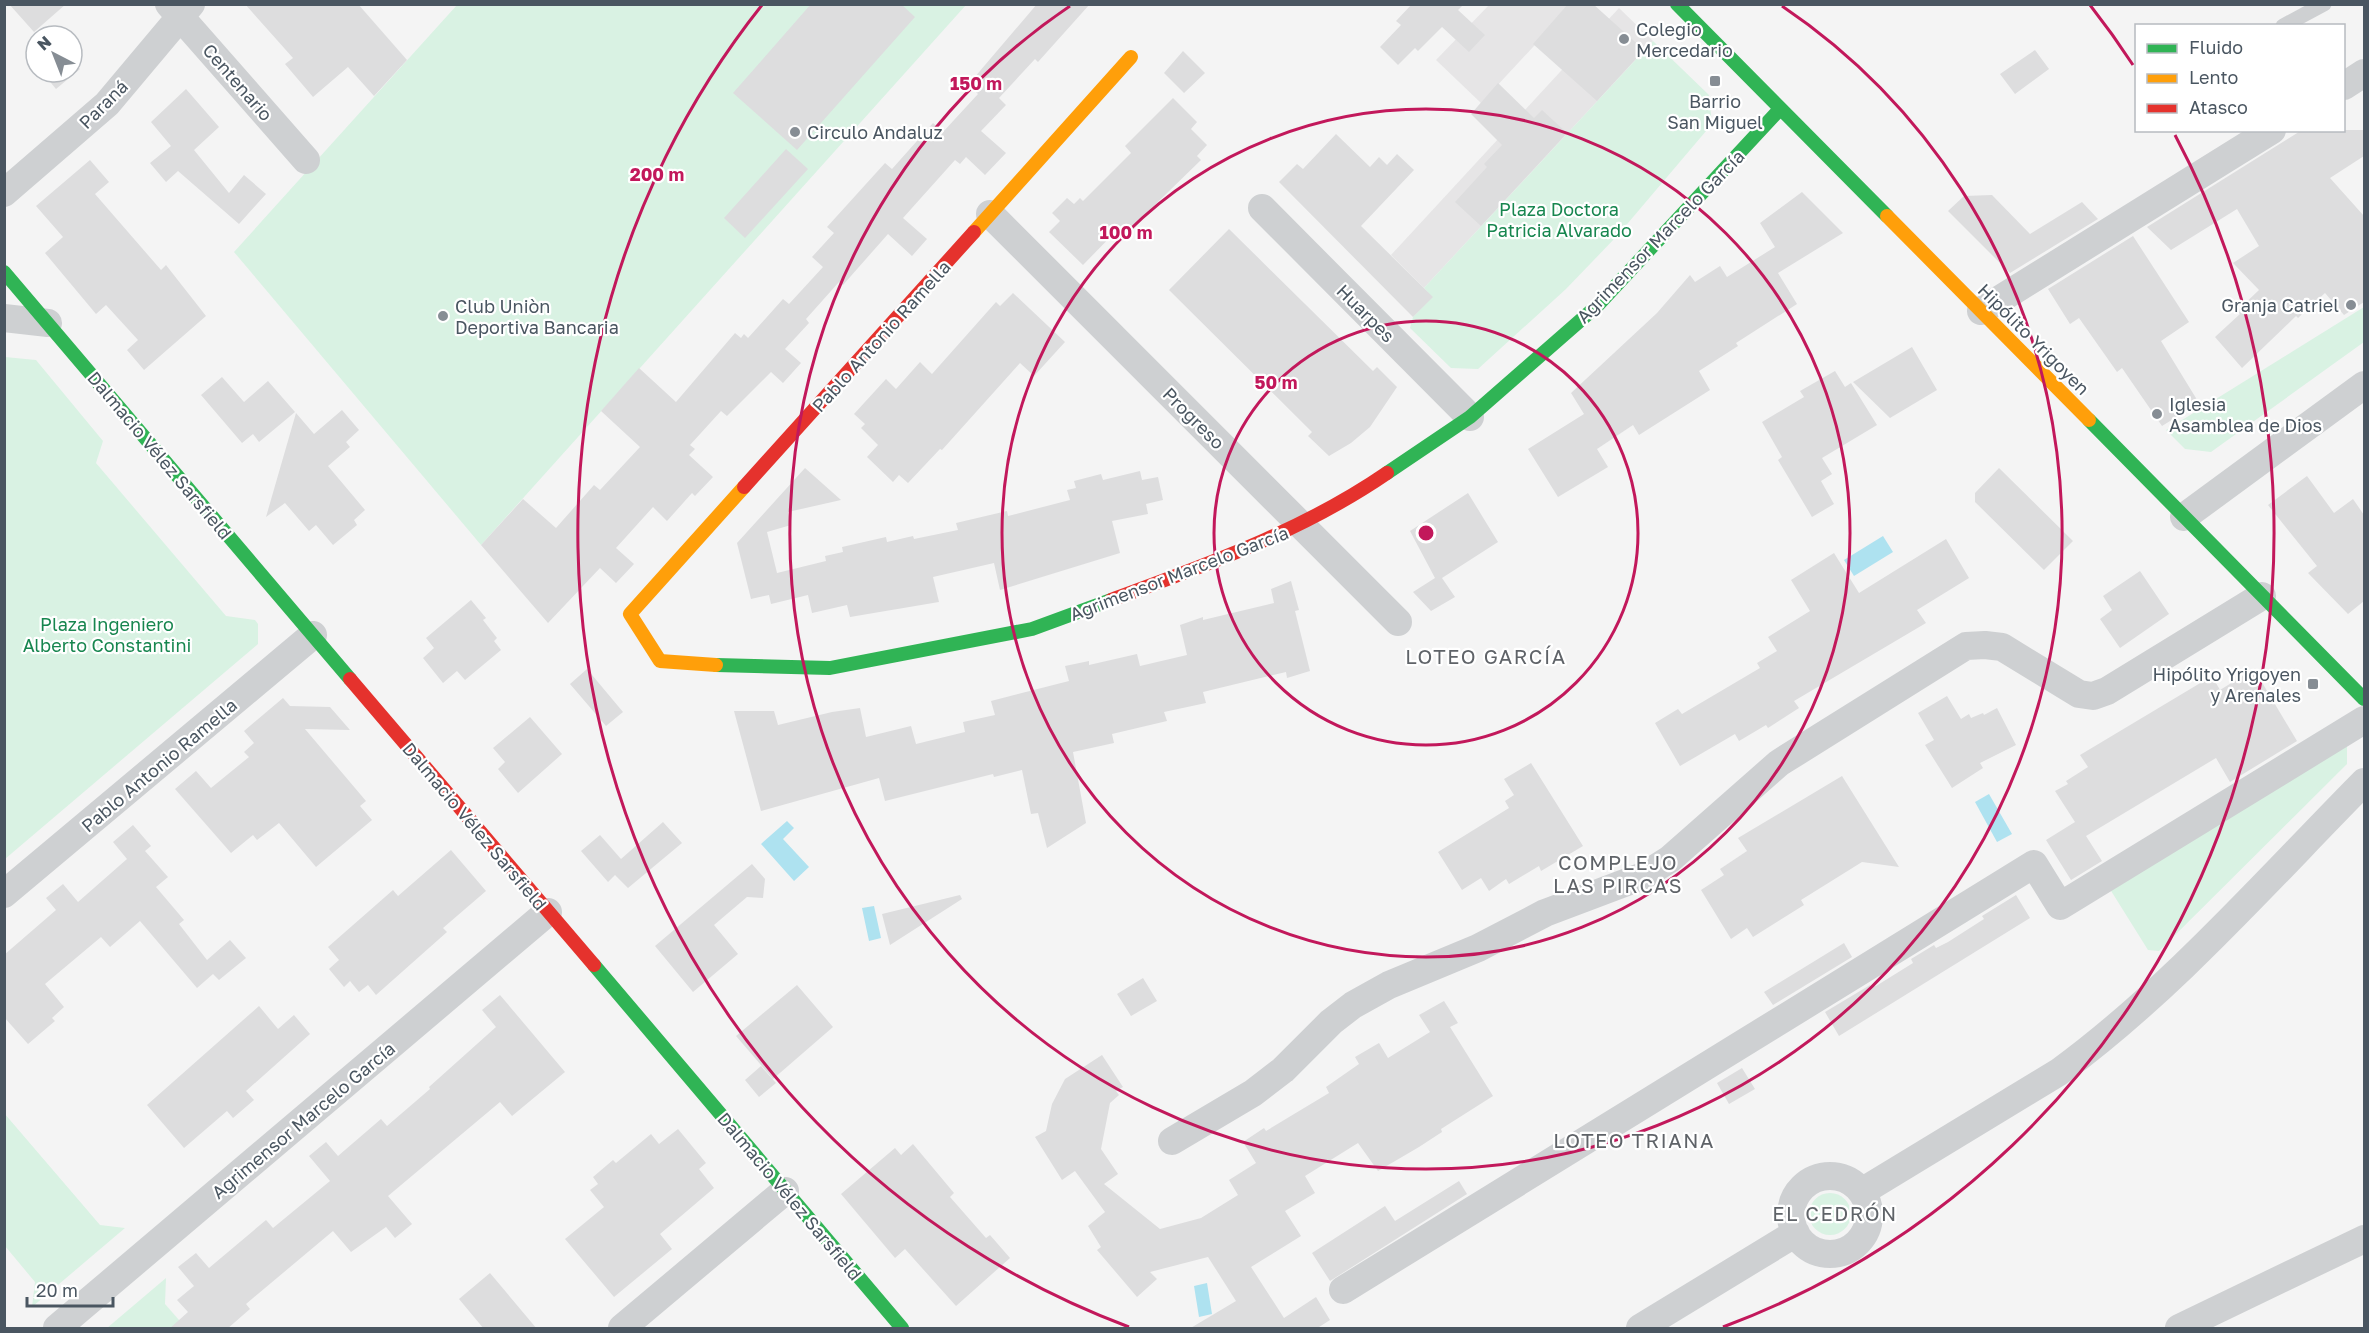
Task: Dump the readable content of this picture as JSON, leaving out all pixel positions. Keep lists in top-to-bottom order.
{
  "streets": {
    "street": [
      "Centenario",
      "Paraná",
      "Agrimensor Marcelo García",
      "Huarpes",
      "Pablo Antonio Ramella",
      "Hipólito Yrigoyen",
      "Progreso",
      "Dalmacio Vélez Sarsfield"
    ]
  },
  "crossings": [
    ["Centenario", "Paraná"],
    ["Agrimensor Marcelo García", "Huarpes"],
    ["Agrimensor Marcelo García", "Pablo Antonio Ramella"],
    ["Agrimensor Marcelo García", "Hipólito Yrigoyen"],
    ["Agrimensor Marcelo García", "Progreso"],
    ["Agrimensor Marcelo García", "Dalmacio Vélez Sarsfield"],
    ["Pablo Antonio Ramella", "Progreso"],
    ["Pablo Antonio Ramella", "Dalmacio Vélez Sarsfield"]
  ],
  "districts": [
    "LOTEO GARCÍA",
    "COMPLEJO LAS PIRCAS",
    "LOTEO TRIANA",
    "EL CEDRÓN"
  ],
  "parks": ["Plaza Doctora Patricia Alvarado", "Plaza Ingeniero Alberto Constantini"],
  "places": {
    "other": [
      "Colegio Mercedario",
      "Circulo Andaluz",
      "Granja Catriel",
      "Club Uniòn Deportiva Bancaria",
      "Iglesia Asamblea de Dios"
    ],
    "transit": ["Barrio San Miguel", "Hipólito Yrigoyen y Arenales"]
  },
  "legend": ["Fluido", "Lento", "Atasco"],
  "scale_bar": "20 m",
  "north": "top left",
  "rings": [
    "150 m",
    "200 m",
    "100 m",
    "50 m"
  ]
}
